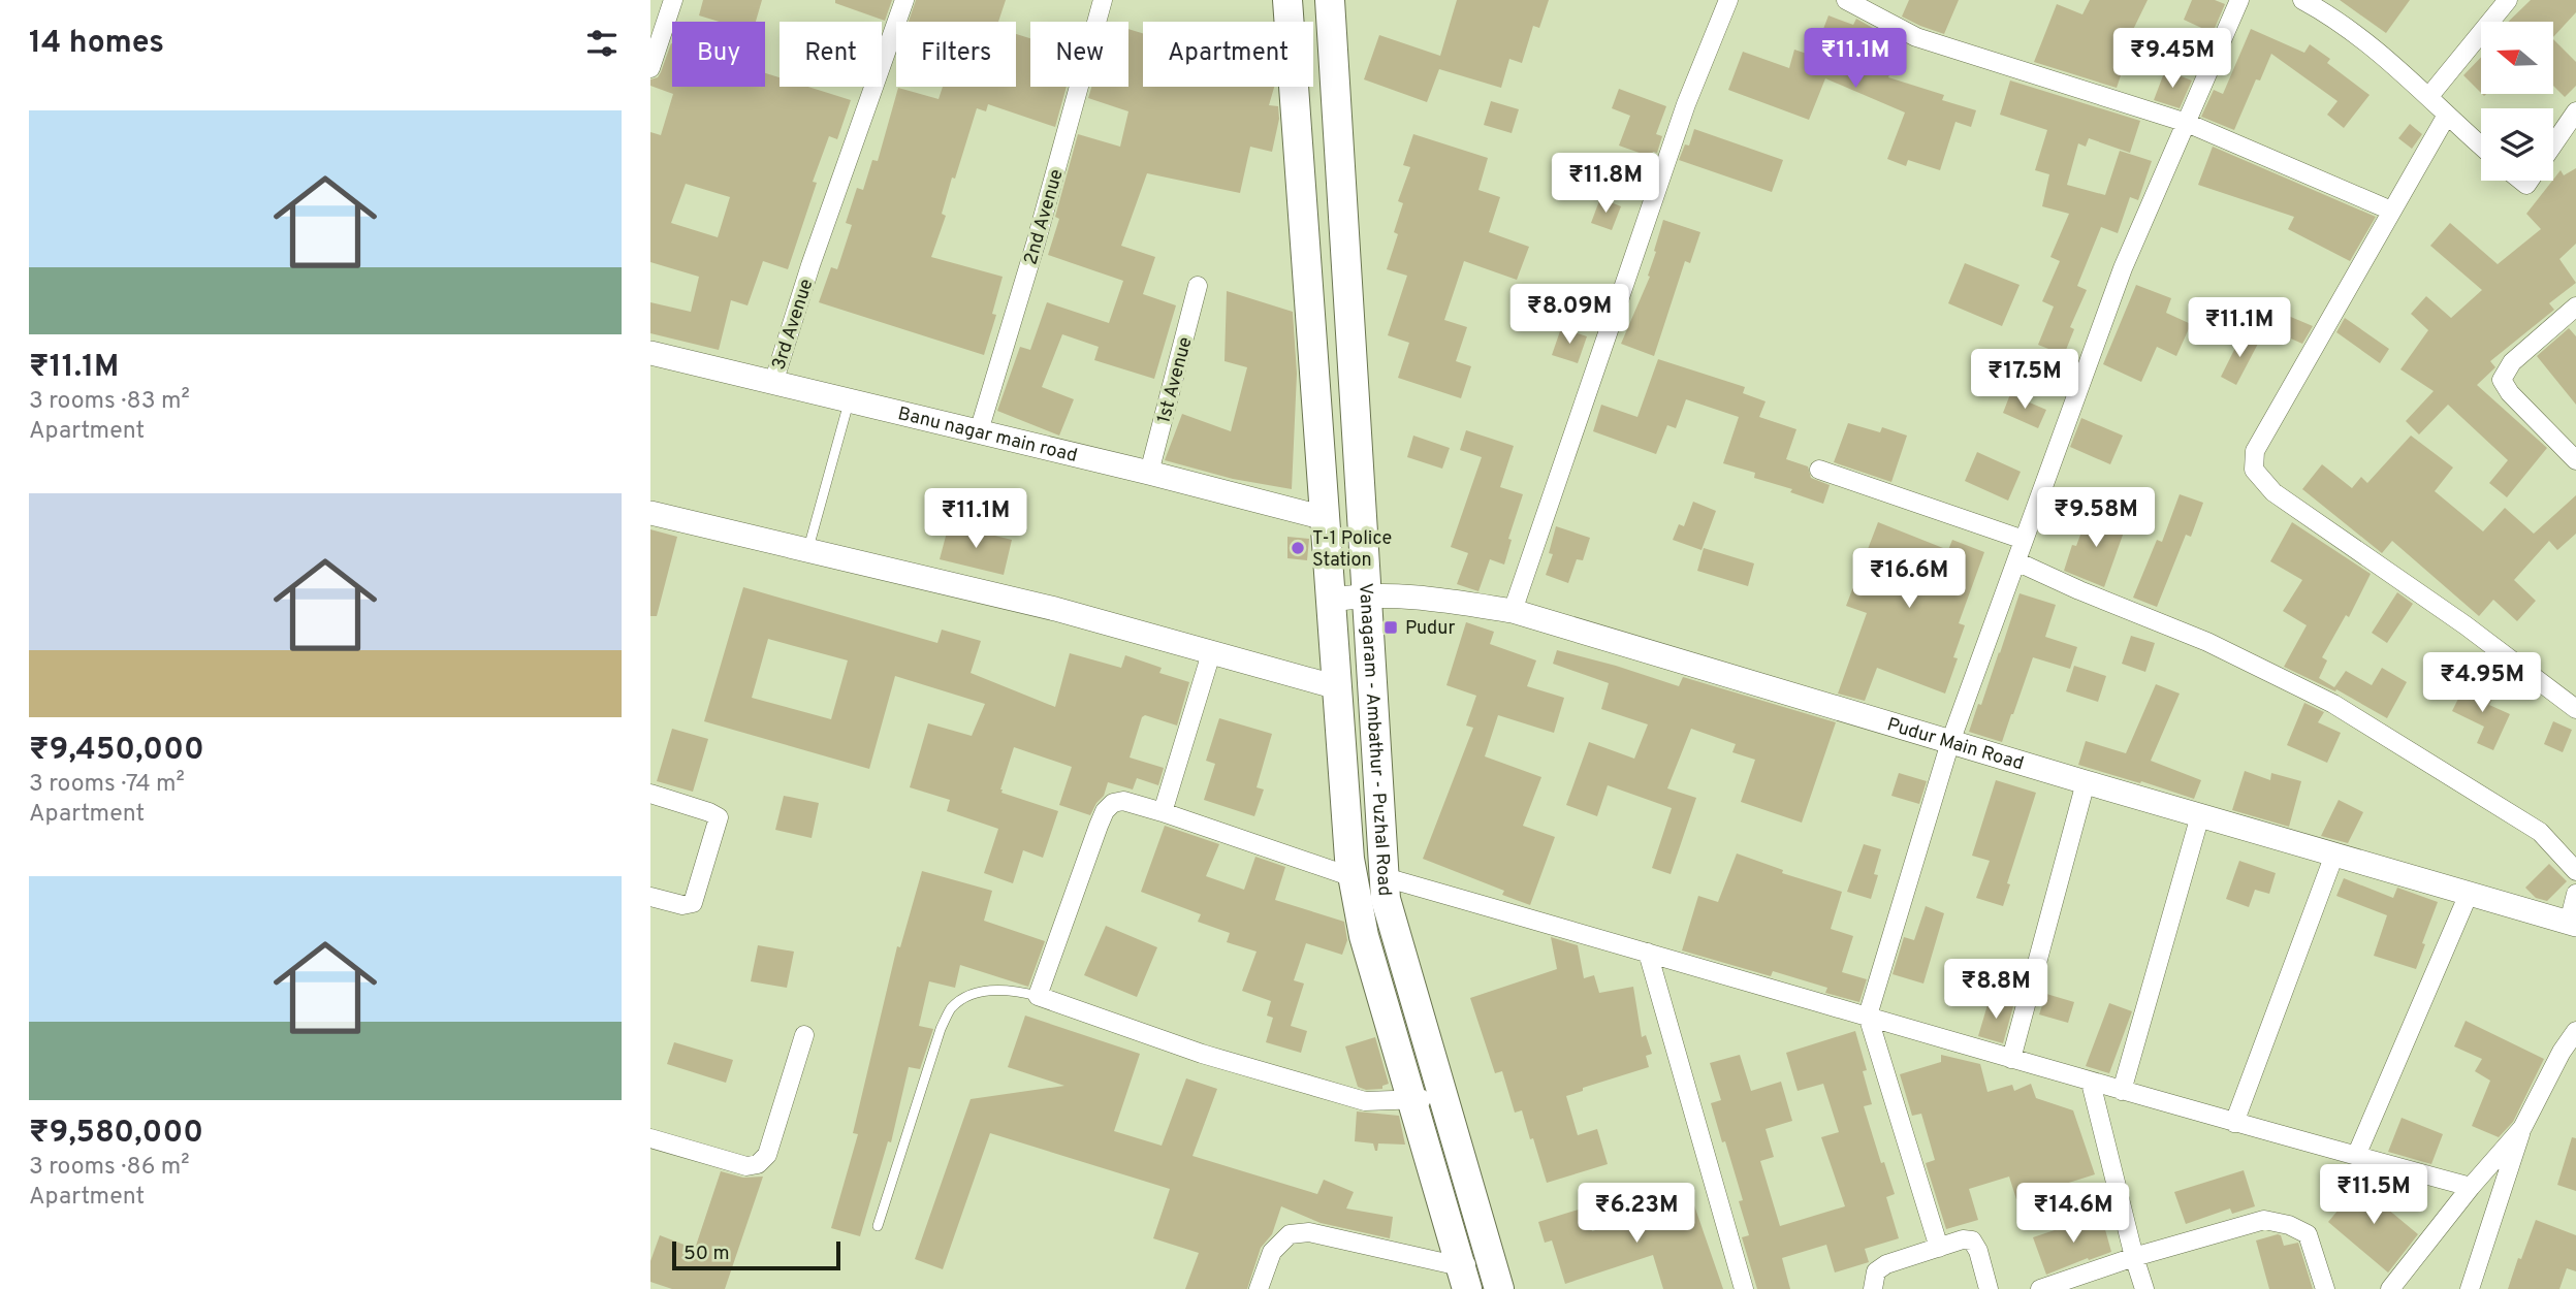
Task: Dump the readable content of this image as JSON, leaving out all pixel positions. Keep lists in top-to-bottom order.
{
  "streets": {
    "main road": ["Vanagaram - Ambathur - Puzhal Road"],
    "street": [
      "2nd Avenue",
      "3rd Avenue",
      "1st Avenue",
      "Banu nagar main road",
      "Pudur Main Road"
    ]
  },
  "crossings": [
    ["2nd Avenue", "Banu nagar main road"],
    ["3rd Avenue", "Banu nagar main road"],
    ["1st Avenue", "Banu nagar main road"],
    ["Vanagaram - Ambathur - Puzhal Road", "Pudur Main Road"]
  ],
  "places": {
    "other": ["T-1 Police Station"],
    "transit": ["Pudur"]
  },
  "scale_bar": "50 m",
  "north": "left",
  "page": {
    "heading": "14 homes",
    "chip": [
      "Buy",
      "Rent",
      "Filters",
      "New",
      "Apartment"
    ],
    "price": [
      "₹11.1M",
      "₹9.45M",
      "₹11.8M",
      "₹8.09M",
      "₹11.1M",
      "₹17.5M",
      "₹9.58M",
      "₹11.1M",
      "₹16.6M",
      "₹4.95M",
      "₹8.8M",
      "₹11.5M",
      "₹6.23M",
      "₹14.6M"
    ],
    "list": [
      {
        "name": "₹11.1M",
        "note": "3 rooms · 83 m² · Apartment"
      },
      {
        "name": "₹9,450,000",
        "note": "3 rooms · 74 m² · Apartment"
      },
      {
        "name": "₹9,580,000",
        "note": "3 rooms · 86 m² · Apartment"
      }
    ],
    "scale": "50 m"
  }
}
